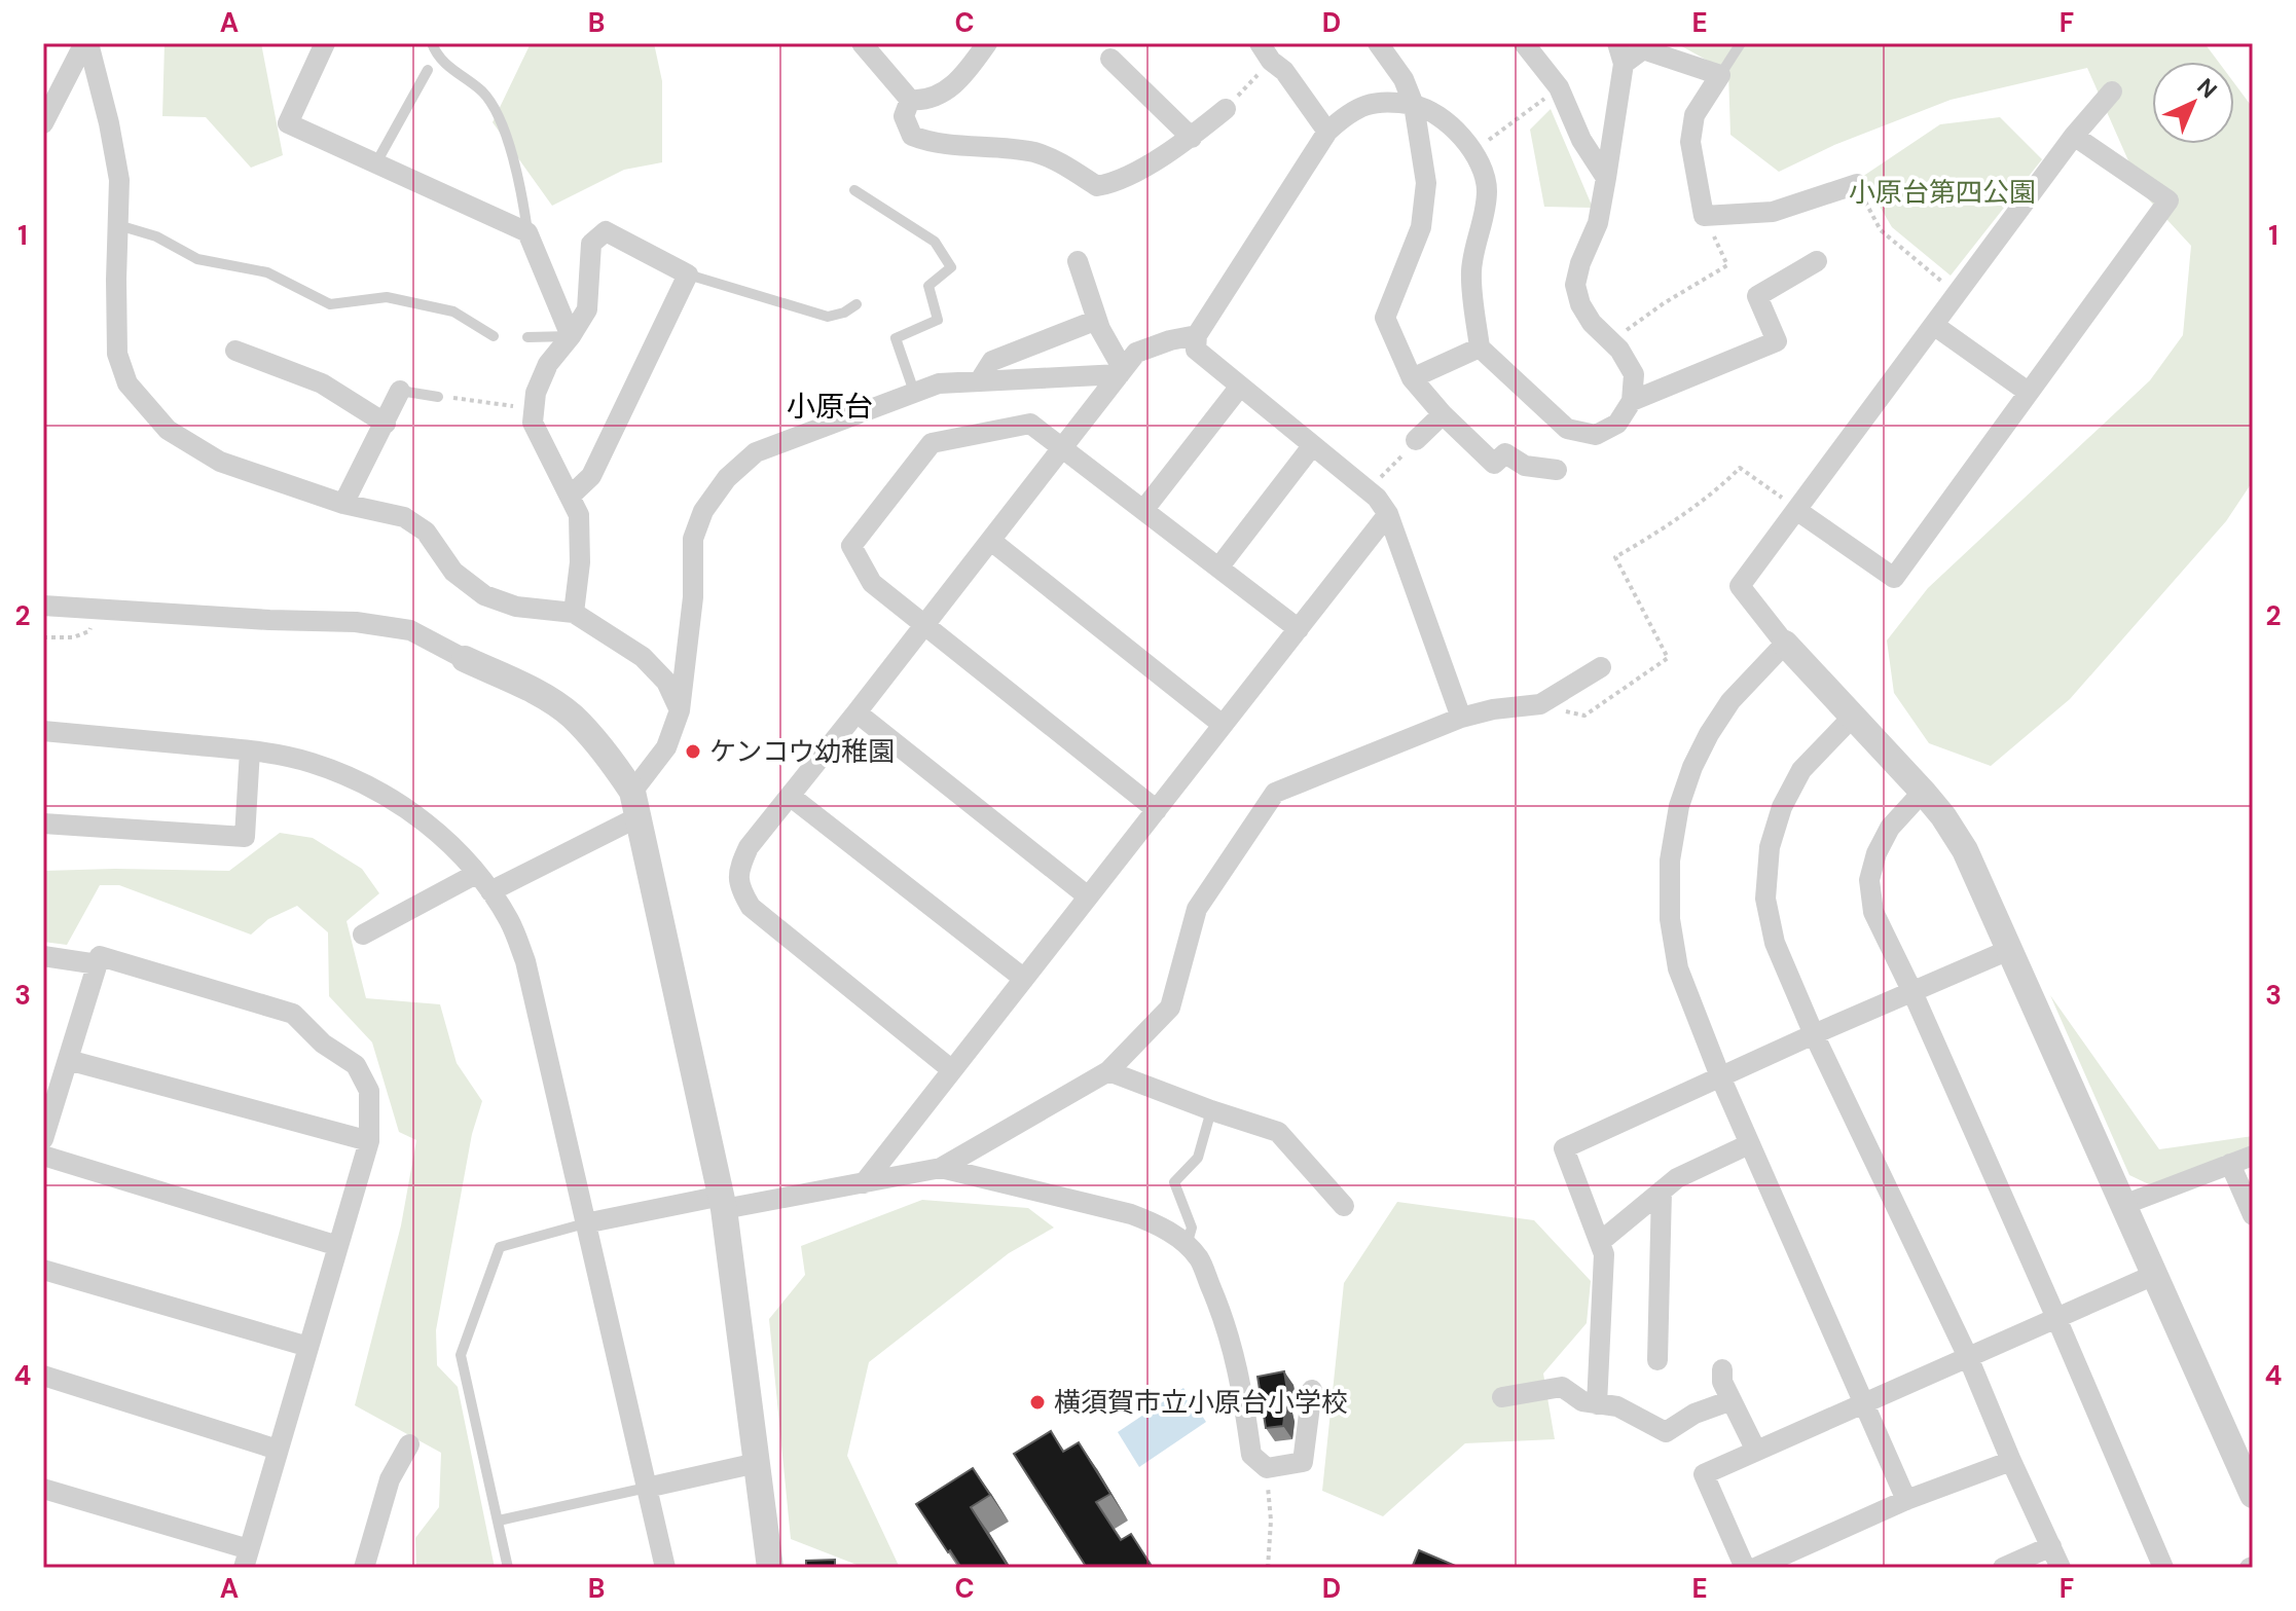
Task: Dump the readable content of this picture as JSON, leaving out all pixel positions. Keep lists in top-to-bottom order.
{
  "districts": ["小原台"],
  "parks": ["小原台第四公園"],
  "places": ["ケンコウ幼稚園", "横須賀市立小原台小学校"],
  "north": "top right",
  "grid": {
    "columns": [
      "A",
      "B",
      "C",
      "D",
      "E",
      "F"
    ],
    "rows": [
      "1",
      "2",
      "3",
      "4"
    ]
  }
}
